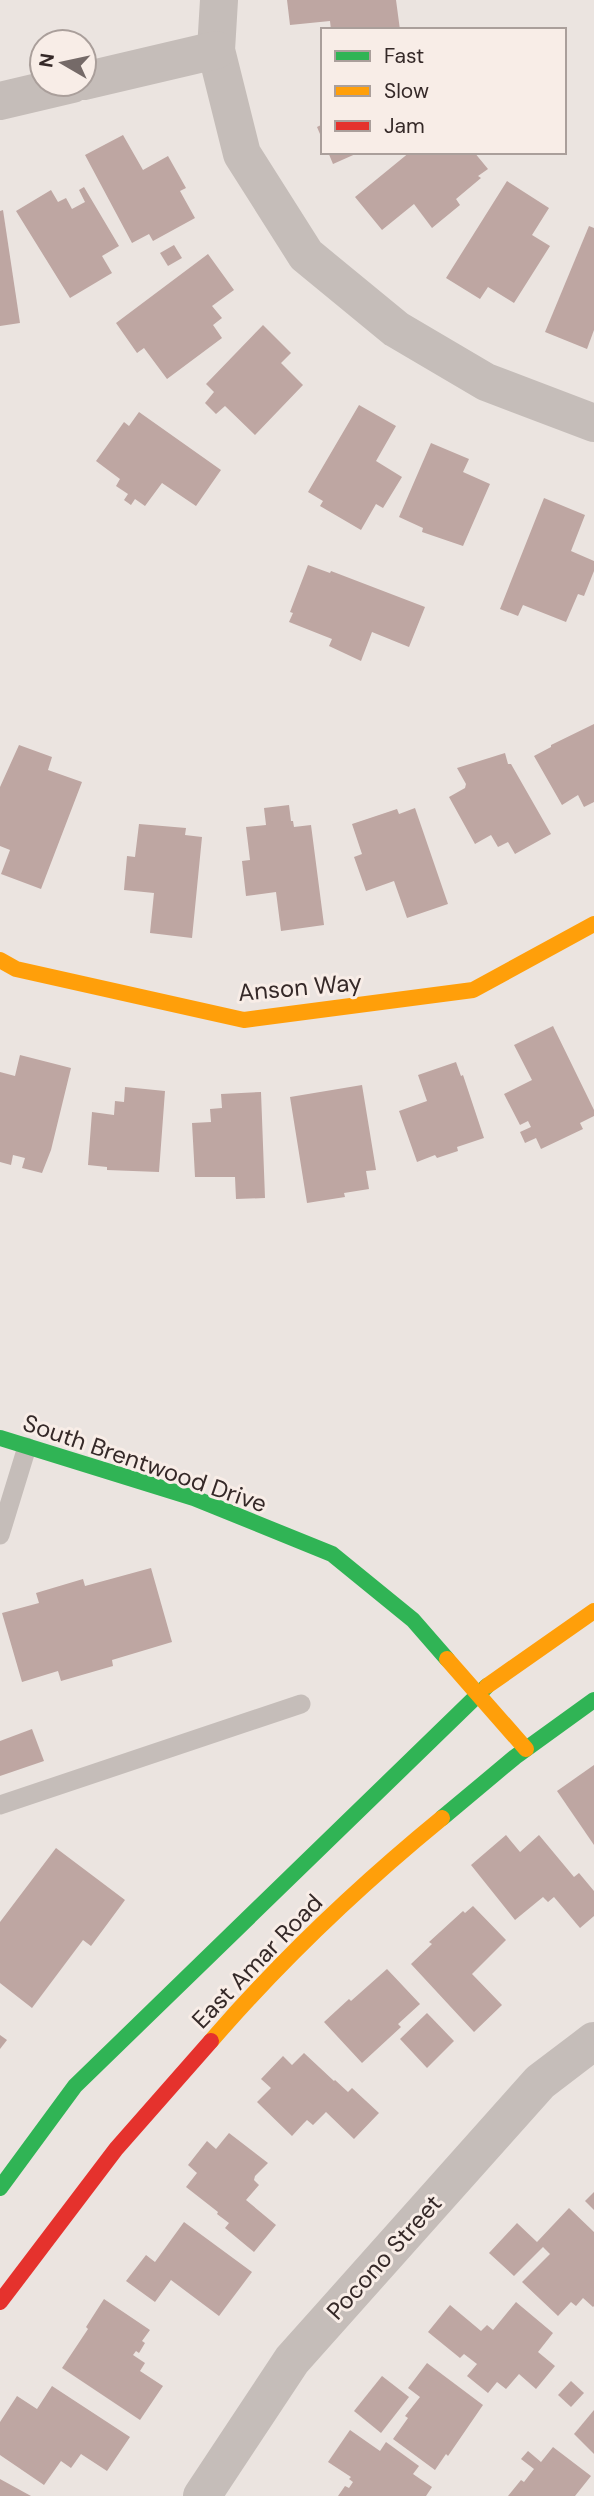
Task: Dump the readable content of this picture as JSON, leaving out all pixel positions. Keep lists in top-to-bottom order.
{
  "streets": {
    "main road": ["Anson Way", "South Brentwood Drive", "East Amar Road"],
    "street": ["Pocono Street"]
  },
  "crossings": [
    ["South Brentwood Drive", "East Amar Road"]
  ],
  "legend": ["Fast", "Slow", "Jam"],
  "north": "left"
}
